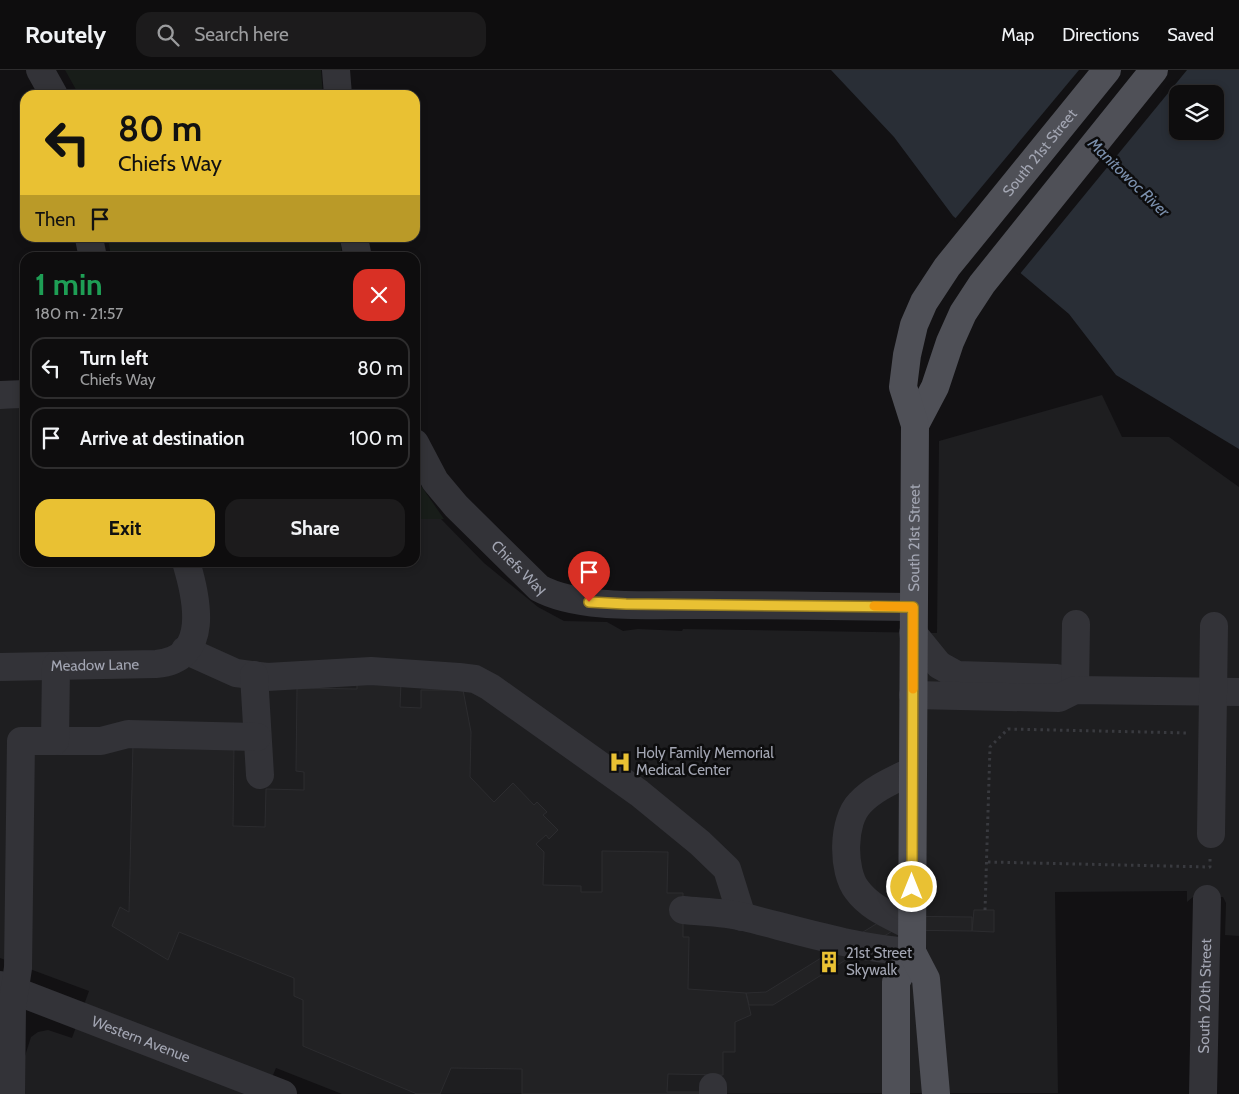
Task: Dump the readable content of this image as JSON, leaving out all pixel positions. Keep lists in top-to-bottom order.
{
  "streets": {
    "main road": ["South 21st Street"],
    "street": [
      "Chiefs Way",
      "Meadow Lane",
      "South 20th Street",
      "Western Avenue"
    ]
  },
  "crossings": [
    ["South 21st Street", "Chiefs Way"]
  ],
  "water": ["Manitowoc River"],
  "places": {
    "hospital": ["Holy Family Memorial Medical Center"],
    "building": ["21st Street Skywalk"]
  },
  "page": {
    "header": "Routely",
    "search": "Search here",
    "nav": ["Map", "Directions", "Saved"],
    "turn": ["80 m", "Chiefs Way"],
    "then": "Then",
    "heading": ["1 min", "180 m · 21:57"],
    "list": [
      {
        "name": "Turn left",
        "note": "Chiefs Way",
        "value": "80 m"
      },
      {
        "name": "Arrive at destination",
        "value": "100 m"
      }
    ],
    "buttons": ["Exit", "Share"]
  }
}
